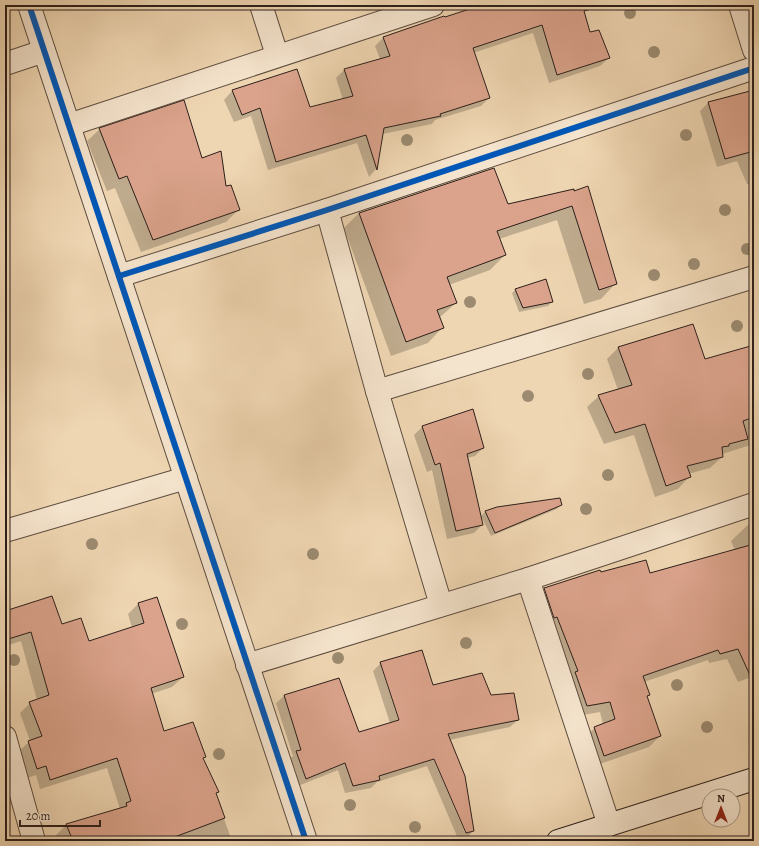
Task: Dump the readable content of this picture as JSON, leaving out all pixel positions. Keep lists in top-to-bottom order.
{
  "scale_bar": "20 m",
  "north": "top"
}
